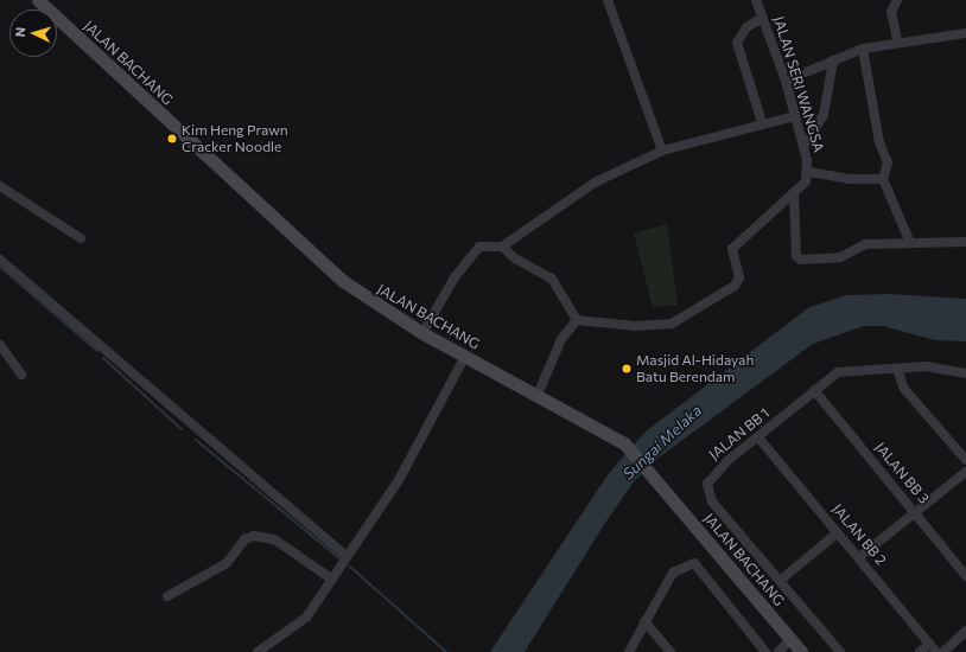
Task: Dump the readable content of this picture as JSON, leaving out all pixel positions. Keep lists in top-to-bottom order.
{
  "streets": {
    "street": [
      "JALAN BACHANG",
      "JALAN SERI WANGSA",
      "JALAN BB 1",
      "JALAN BB 3",
      "JALAN BB 2"
    ]
  },
  "crossings": [
    ["JALAN BB 1", "JALAN BB 3"],
    ["JALAN BB 1", "JALAN BB 2"]
  ],
  "water": ["Sungai Melaka"],
  "places": ["Kim Heng Prawn Cracker Noodle", "Masjid Al-Hidayah Batu Berendam"],
  "north": "left"
}
